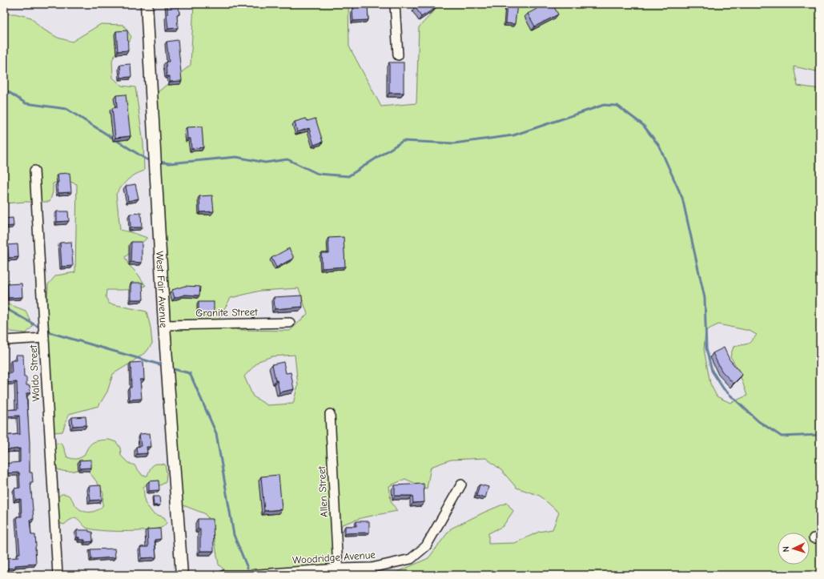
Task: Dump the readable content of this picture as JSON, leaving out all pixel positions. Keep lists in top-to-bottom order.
{
  "streets": {
    "street": [
      "West Fair Avenue",
      "Granite Street",
      "Waldo Street",
      "Allen Street",
      "Woodridge Avenue"
    ]
  },
  "crossings": [
    ["West Fair Avenue", "Granite Street"],
    ["Allen Street", "Woodridge Avenue"]
  ],
  "north": "left"
}
